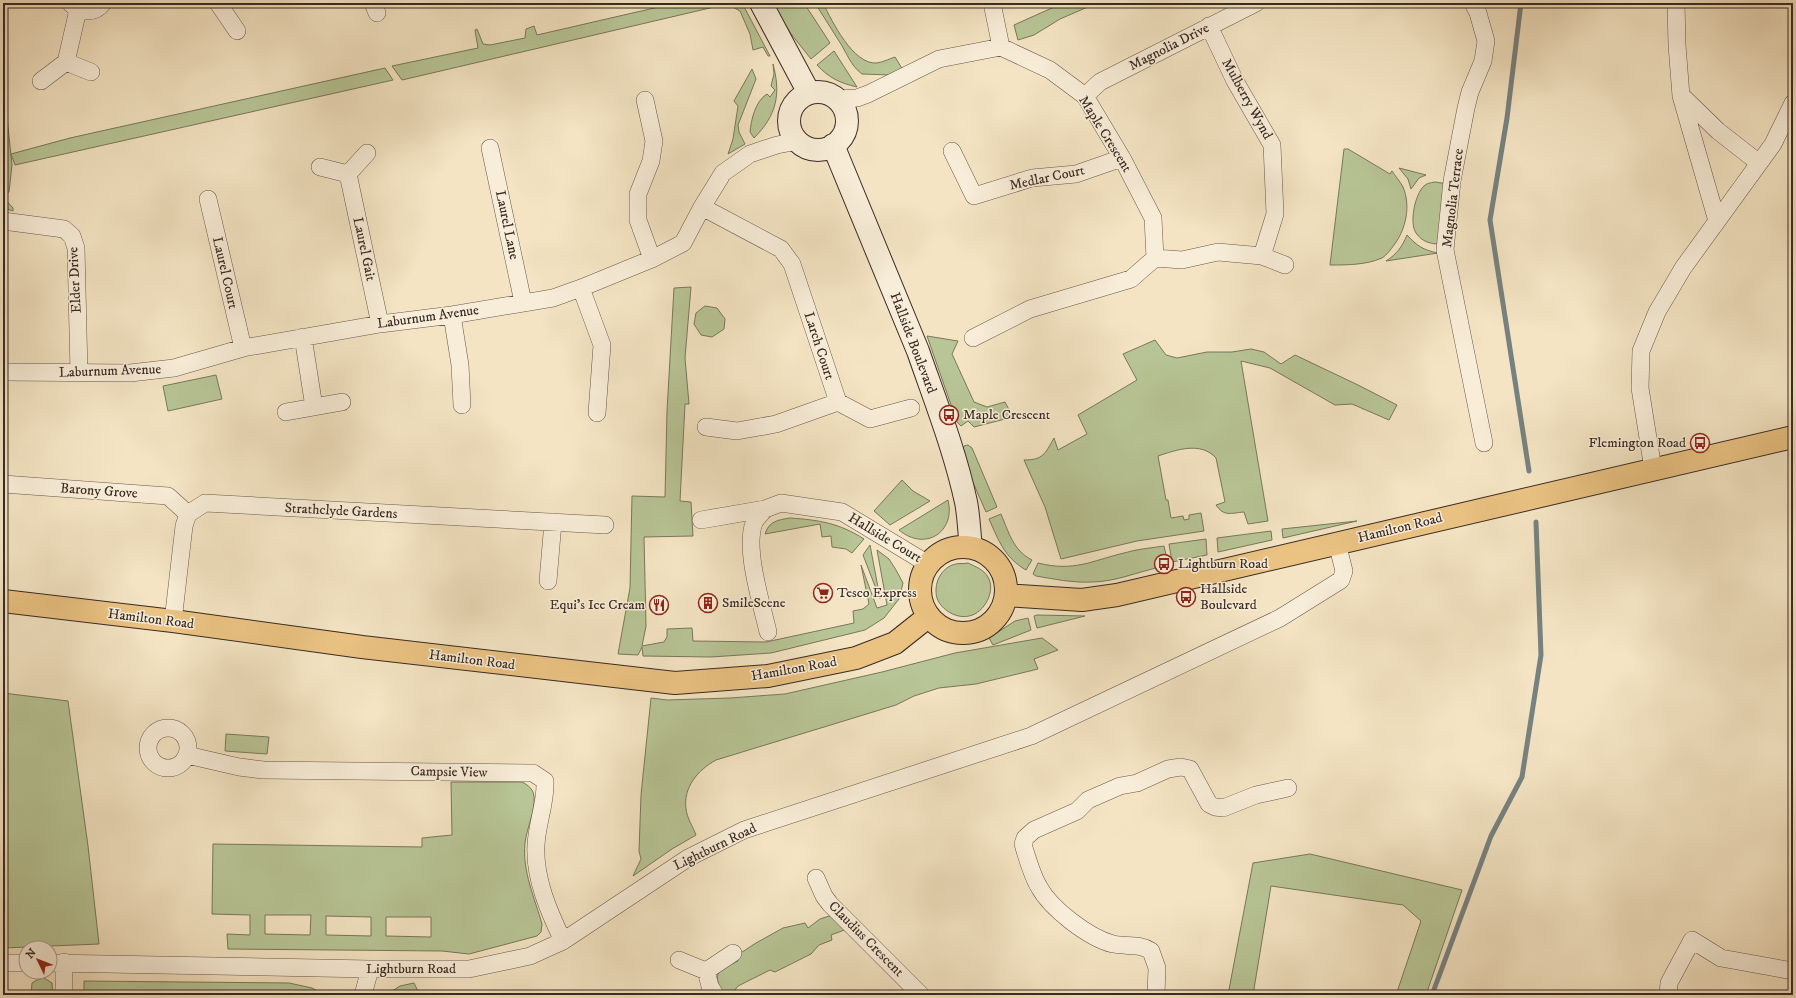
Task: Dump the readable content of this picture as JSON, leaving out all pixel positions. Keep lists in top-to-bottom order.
{
  "streets": {
    "main road": ["Hamilton Road"],
    "street": [
      "Magnolia Drive",
      "Mulberry Wynd",
      "Maple Crescent",
      "Medlar Court",
      "Magnolia Terrace",
      "Laurel Lane",
      "Laurel Gait",
      "Laurel Court",
      "Elder Drive",
      "Laburnum Avenue",
      "Hallside Boulevard",
      "Larch Court",
      "Barony Grove",
      "Strathclyde Gardens",
      "Hallside Court",
      "Campsie View",
      "Lightburn Road",
      "Claudius Crescent"
    ]
  },
  "crossings": [
    ["Magnolia Drive", "Mulberry Wynd"],
    ["Magnolia Drive", "Maple Crescent"],
    ["Maple Crescent", "Medlar Court"],
    ["Laurel Lane", "Laburnum Avenue"],
    ["Laurel Gait", "Laburnum Avenue"],
    ["Laurel Court", "Laburnum Avenue"],
    ["Elder Drive", "Laburnum Avenue"],
    ["Laburnum Avenue", "Hallside Boulevard"],
    ["Laburnum Avenue", "Larch Court"],
    ["Hallside Boulevard", "Hamilton Road"],
    ["Hallside Boulevard", "Hallside Court"],
    ["Barony Grove", "Strathclyde Gardens"],
    ["Hamilton Road", "Hallside Court"],
    ["Hamilton Road", "Lightburn Road"],
    ["Campsie View", "Lightburn Road"]
  ],
  "places": {
    "bus stop": [
      "Maple Crescent",
      "Flemington Road",
      "Lightburn Road",
      "Hallside Boulevard"
    ],
    "supermarket": ["Tesco Express"],
    "building": ["SmileScene"],
    "restaurant": ["Equi's Ice Cream"]
  },
  "north": "top left"
}
